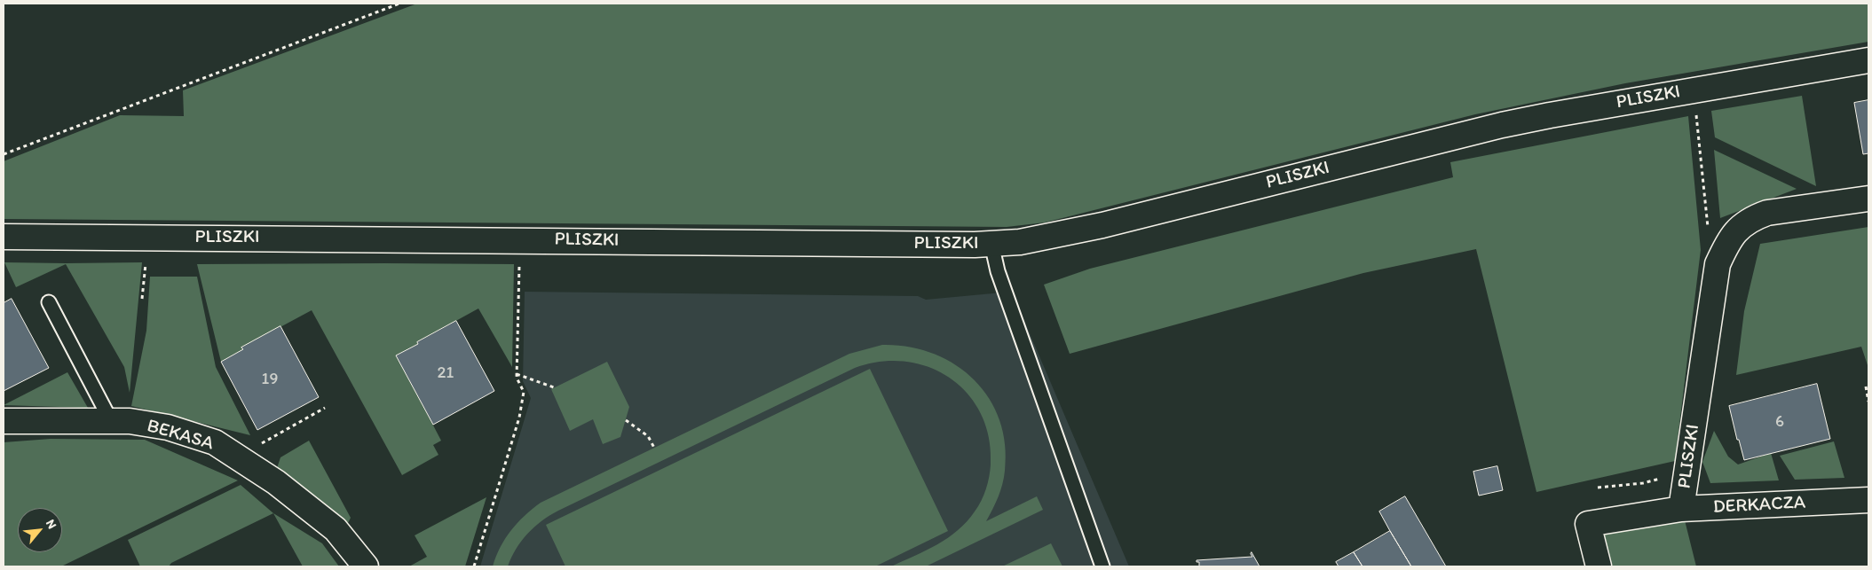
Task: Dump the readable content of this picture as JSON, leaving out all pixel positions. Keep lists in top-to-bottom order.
{
  "streets": {
    "street": ["PLISZKI", "BEKASA", "DERKACZA"]
  },
  "crossings": [
    ["PLISZKI", "DERKACZA"]
  ],
  "house_numbers": ["21", "19", "6"],
  "north": "top right"
}
